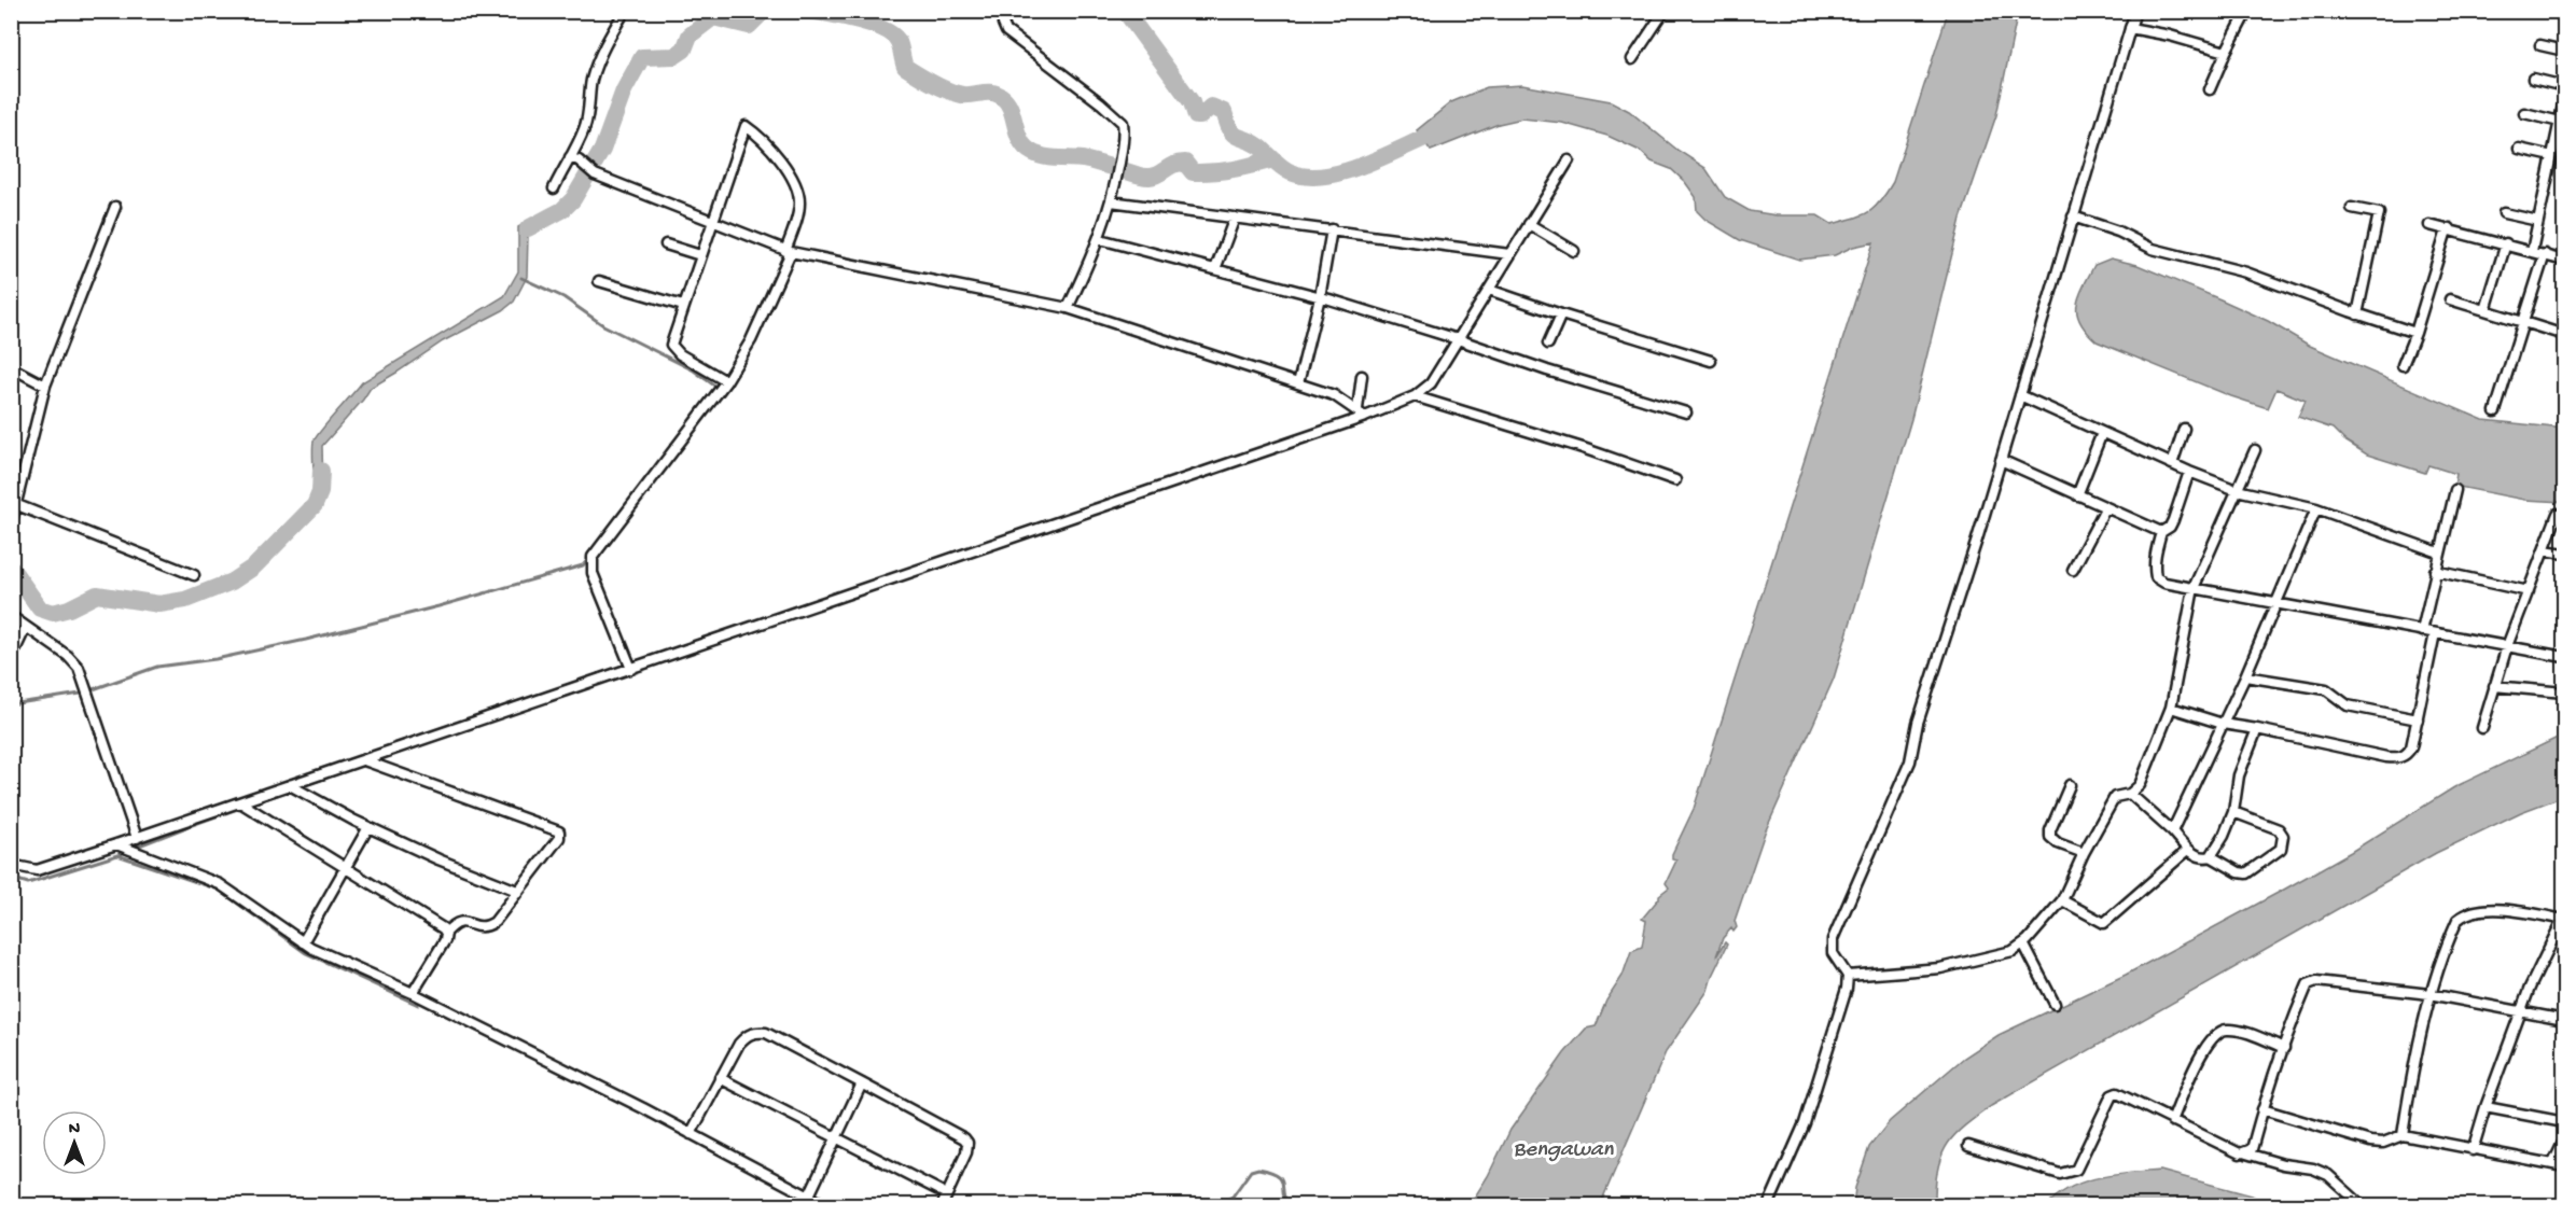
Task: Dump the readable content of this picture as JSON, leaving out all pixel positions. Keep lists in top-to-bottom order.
{
  "water": ["Bengawan"],
  "north": "top"
}
